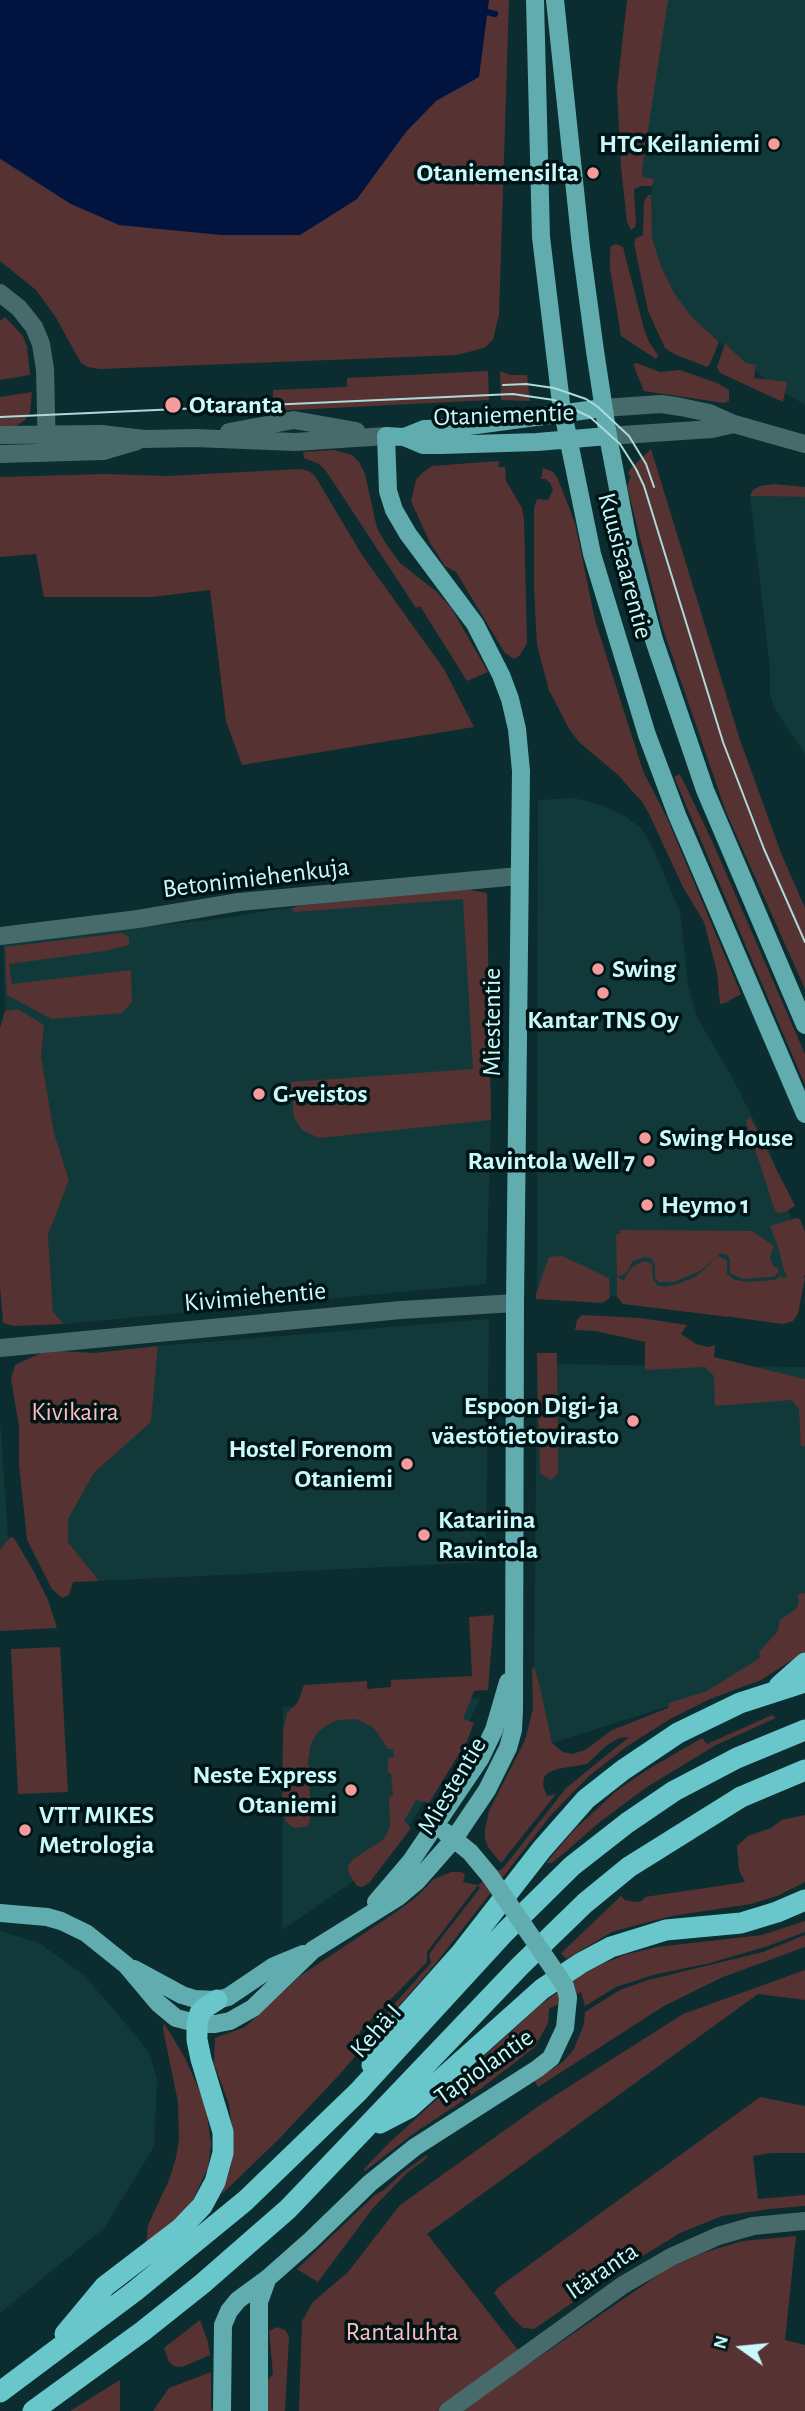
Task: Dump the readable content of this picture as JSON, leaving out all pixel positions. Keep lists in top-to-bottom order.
{
  "streets": {
    "highway": ["Kehä I"],
    "main road": [
      "Otaniementie",
      "Kuusisaarentie",
      "Miestentie",
      "Tapiolantie"
    ],
    "street": ["Betonimiehenkuja", "Kivimiehentie", "Itäranta"]
  },
  "crossings": [
    ["Otaniementie", "Kuusisaarentie"],
    ["Otaniementie", "Miestentie"],
    ["Betonimiehenkuja", "Miestentie"],
    ["Miestentie", "Kivimiehentie"],
    ["Miestentie", "Tapiolantie"]
  ],
  "parks": ["Kivikaira", "Rantaluhta"],
  "places": [
    "HTC Keilaniemi",
    "Otaniemensilta",
    "Otaranta",
    "Swing",
    "Kantar TNS Oy",
    "G-veistos",
    "Swing House",
    "Ravintola Well 7",
    "Heymo 1",
    "Espoon Digi- ja väestötietovirasto",
    "Hostel Forenom Otaniemi",
    "Katariina Ravintola",
    "Neste Express Otaniemi",
    "VTT MIKES Metrologia"
  ],
  "north": "left"
}
